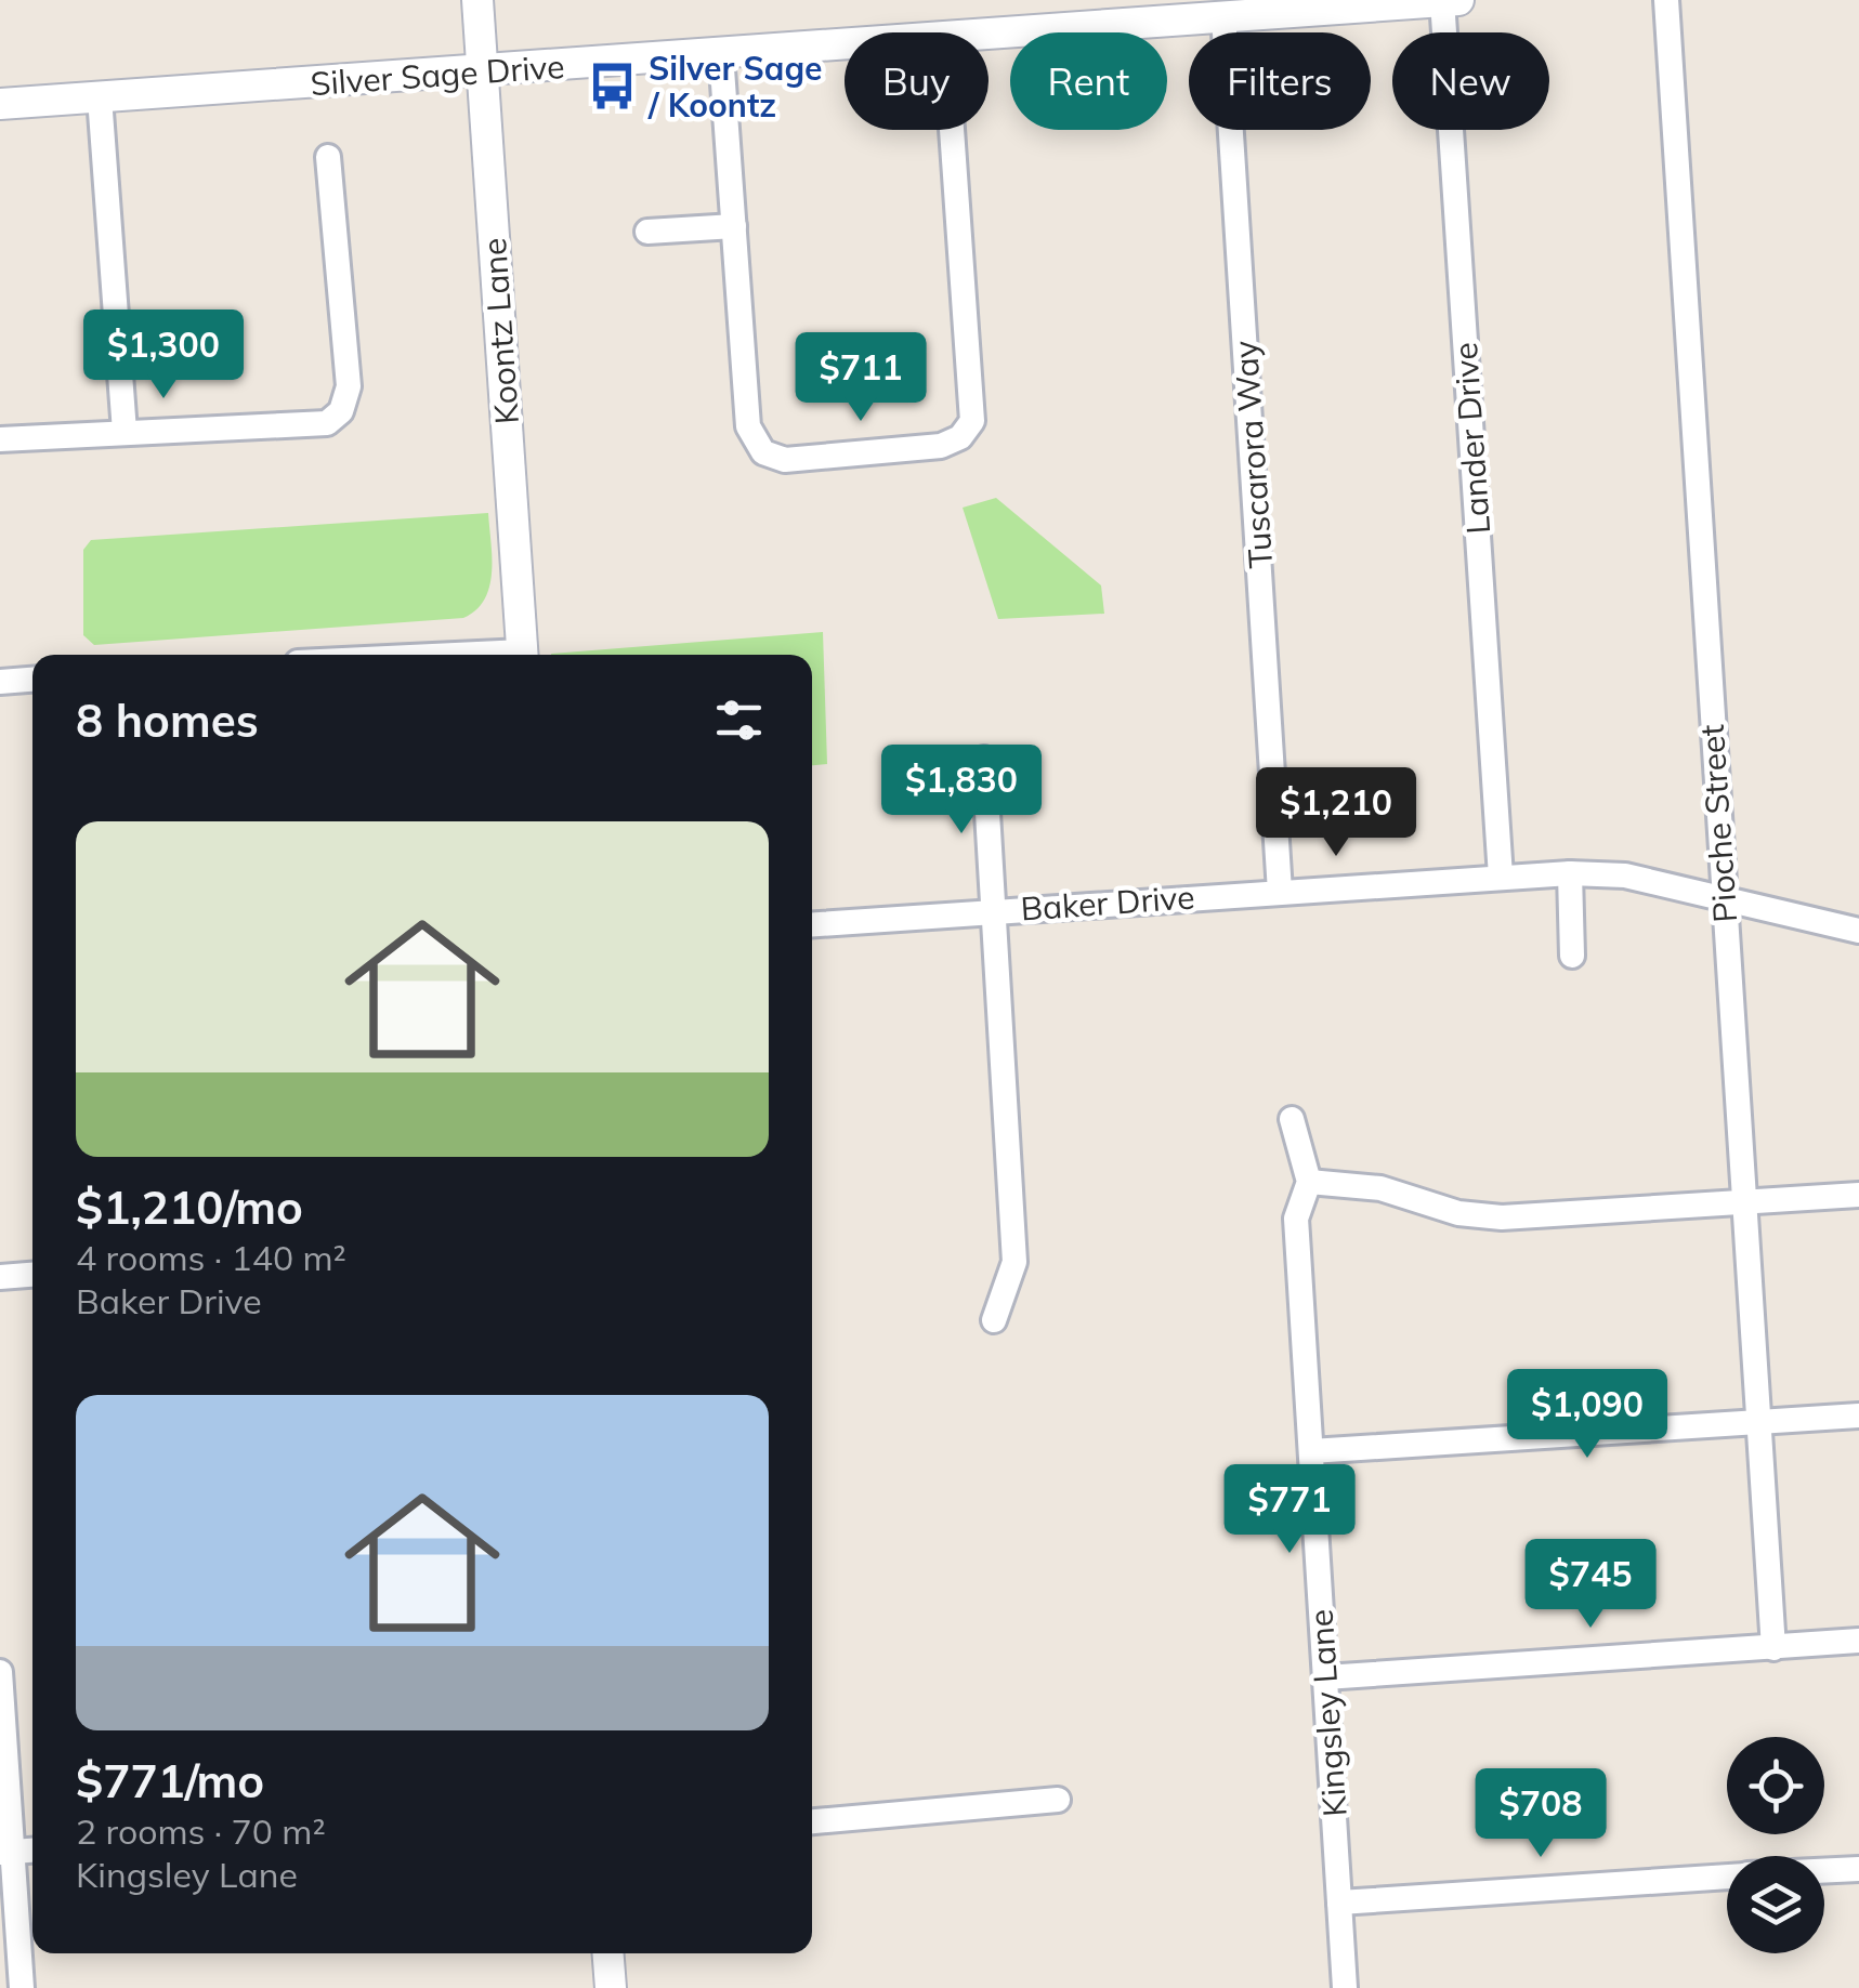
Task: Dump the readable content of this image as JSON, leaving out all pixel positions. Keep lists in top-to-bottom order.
{
  "streets": {
    "street": [
      "Silver Sage Drive",
      "Koontz Lane",
      "Lander Drive",
      "Tuscarora Way",
      "Pioche Street",
      "Baker Drive",
      "Kingsley Lane"
    ]
  },
  "crossings": [
    ["Silver Sage Drive", "Koontz Lane"],
    ["Silver Sage Drive", "Lander Drive"],
    ["Silver Sage Drive", "Tuscarora Way"],
    ["Lander Drive", "Baker Drive"],
    ["Tuscarora Way", "Baker Drive"],
    ["Pioche Street", "Baker Drive"]
  ],
  "places": {
    "bus stop": ["Silver Sage / Koontz"]
  },
  "page": {
    "chip": [
      "Buy",
      "Rent",
      "Filters",
      "New"
    ],
    "price": [
      "$1,300",
      "$711",
      "$1,830",
      "$1,210",
      "$1,090",
      "$771",
      "$745",
      "$708"
    ],
    "heading": "8 homes",
    "list": [
      {
        "name": "$1,210/mo",
        "note": "4 rooms · 140 m² · Baker Drive"
      },
      {
        "name": "$771/mo",
        "note": "2 rooms · 70 m² · Kingsley Lane"
      }
    ]
  }
}
